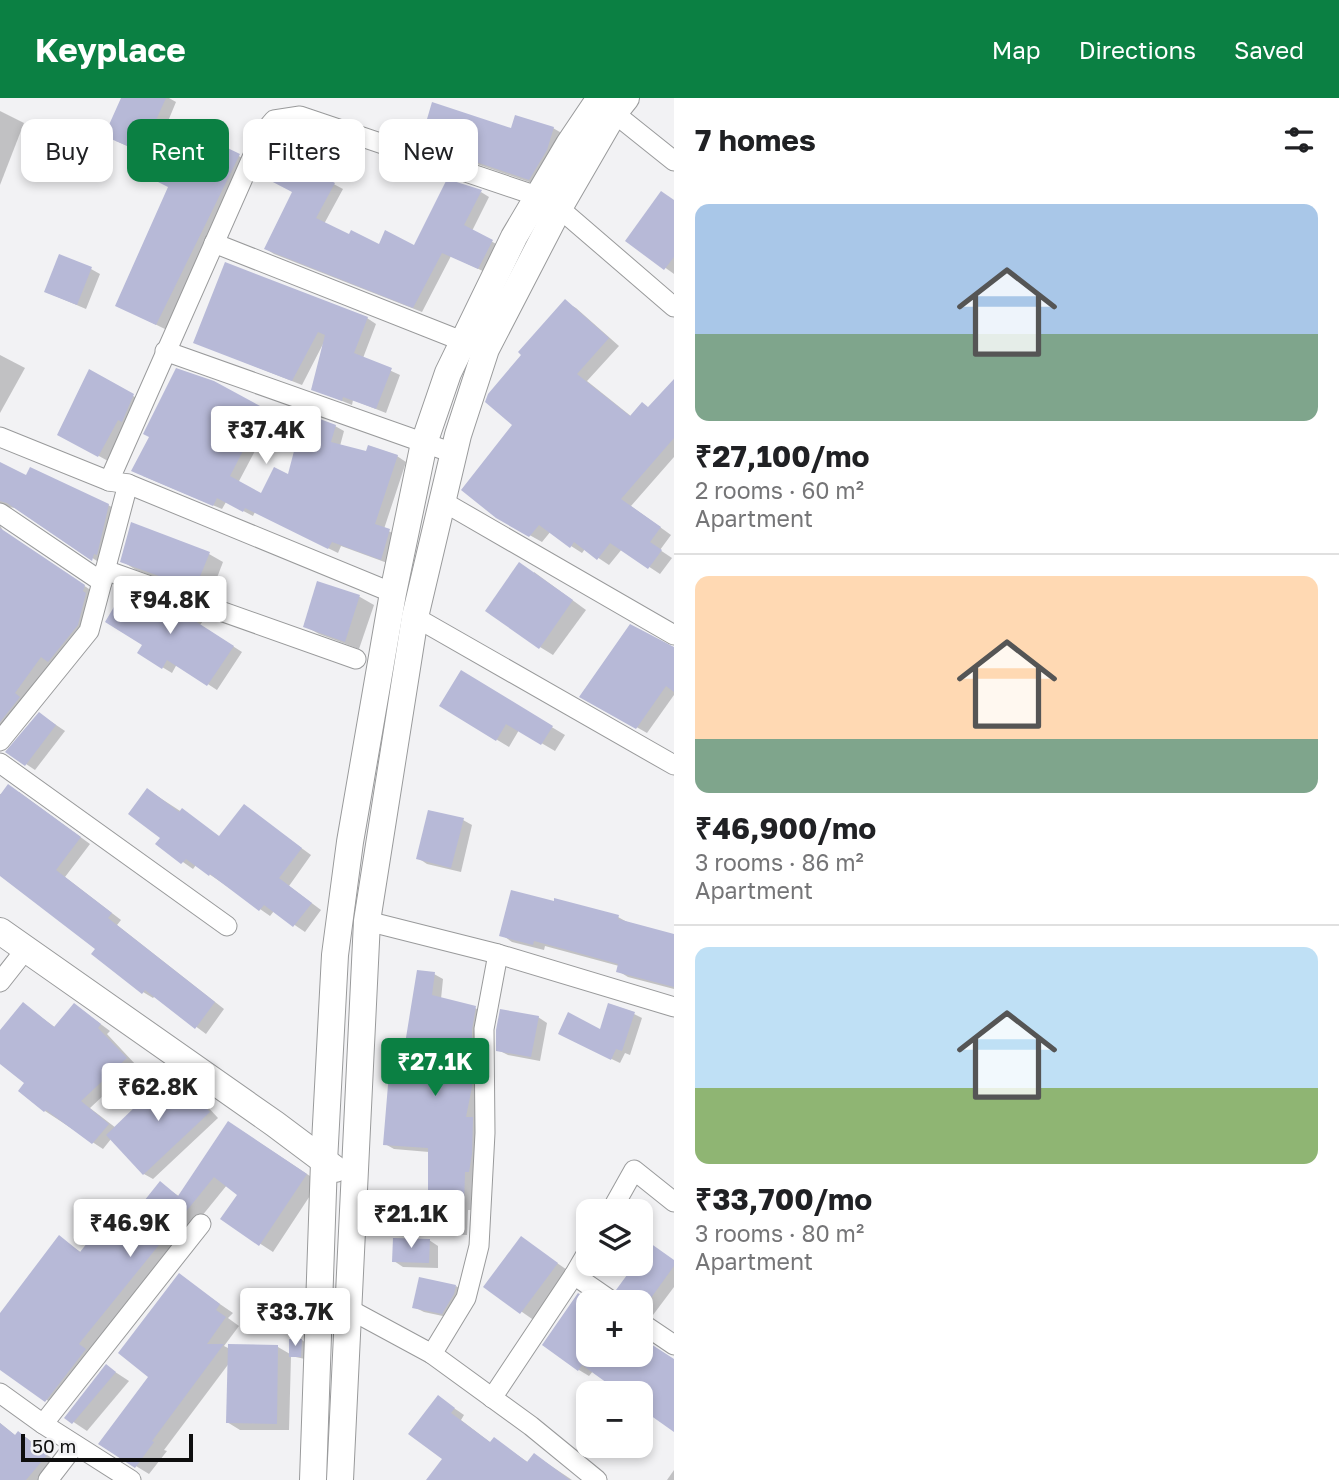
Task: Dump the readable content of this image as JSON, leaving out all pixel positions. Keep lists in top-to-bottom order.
{
  "scale_bar": "50 m",
  "page": {
    "header": "Keyplace",
    "nav": ["Map", "Directions", "Saved"],
    "heading": "7 homes",
    "chip": [
      "Buy",
      "Rent",
      "Filters",
      "New"
    ],
    "list": [
      {
        "name": "₹27,100/mo",
        "note": "2 rooms · 60 m² · Apartment"
      },
      {
        "name": "₹46,900/mo",
        "note": "3 rooms · 86 m² · Apartment"
      },
      {
        "name": "₹33,700/mo",
        "note": "3 rooms · 80 m² · Apartment"
      }
    ],
    "price": [
      "₹37.4K",
      "₹94.8K",
      "₹27.1K",
      "₹62.8K",
      "₹21.1K",
      "₹46.9K",
      "₹33.7K"
    ],
    "map_buttons": ["+", "−"],
    "scale": "50 m"
  }
}
